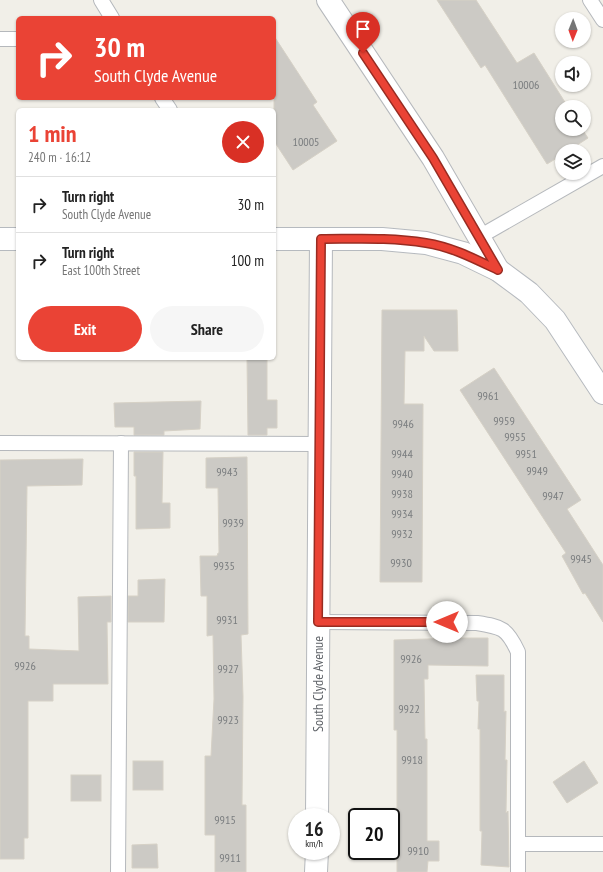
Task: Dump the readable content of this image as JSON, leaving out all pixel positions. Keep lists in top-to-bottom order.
{
  "streets": {
    "street": ["South Clyde Avenue"]
  },
  "house_numbers": [
    "10006",
    "10005",
    "9961",
    "9959",
    "9946",
    "9955",
    "9944",
    "9951",
    "9949",
    "9943",
    "9940",
    "9938",
    "9947",
    "9934",
    "9939",
    "9932",
    "9945",
    "9930",
    "9935",
    "9931",
    "9926",
    "9926",
    "9927",
    "9922",
    "9923",
    "9918",
    "9915",
    "9910",
    "9911"
  ],
  "north": "bottom",
  "page": {
    "turn": ["30 m", "South Clyde Avenue"],
    "heading": ["1 min", "240 m · 16:12"],
    "list": [
      {
        "name": "Turn right",
        "note": "South Clyde Avenue",
        "value": "30 m"
      },
      {
        "name": "Turn right",
        "note": "East 100th Street",
        "value": "100 m"
      }
    ],
    "buttons": ["Exit", "Share"],
    "speed": "16 km/h",
    "limit": "20"
  }
}
